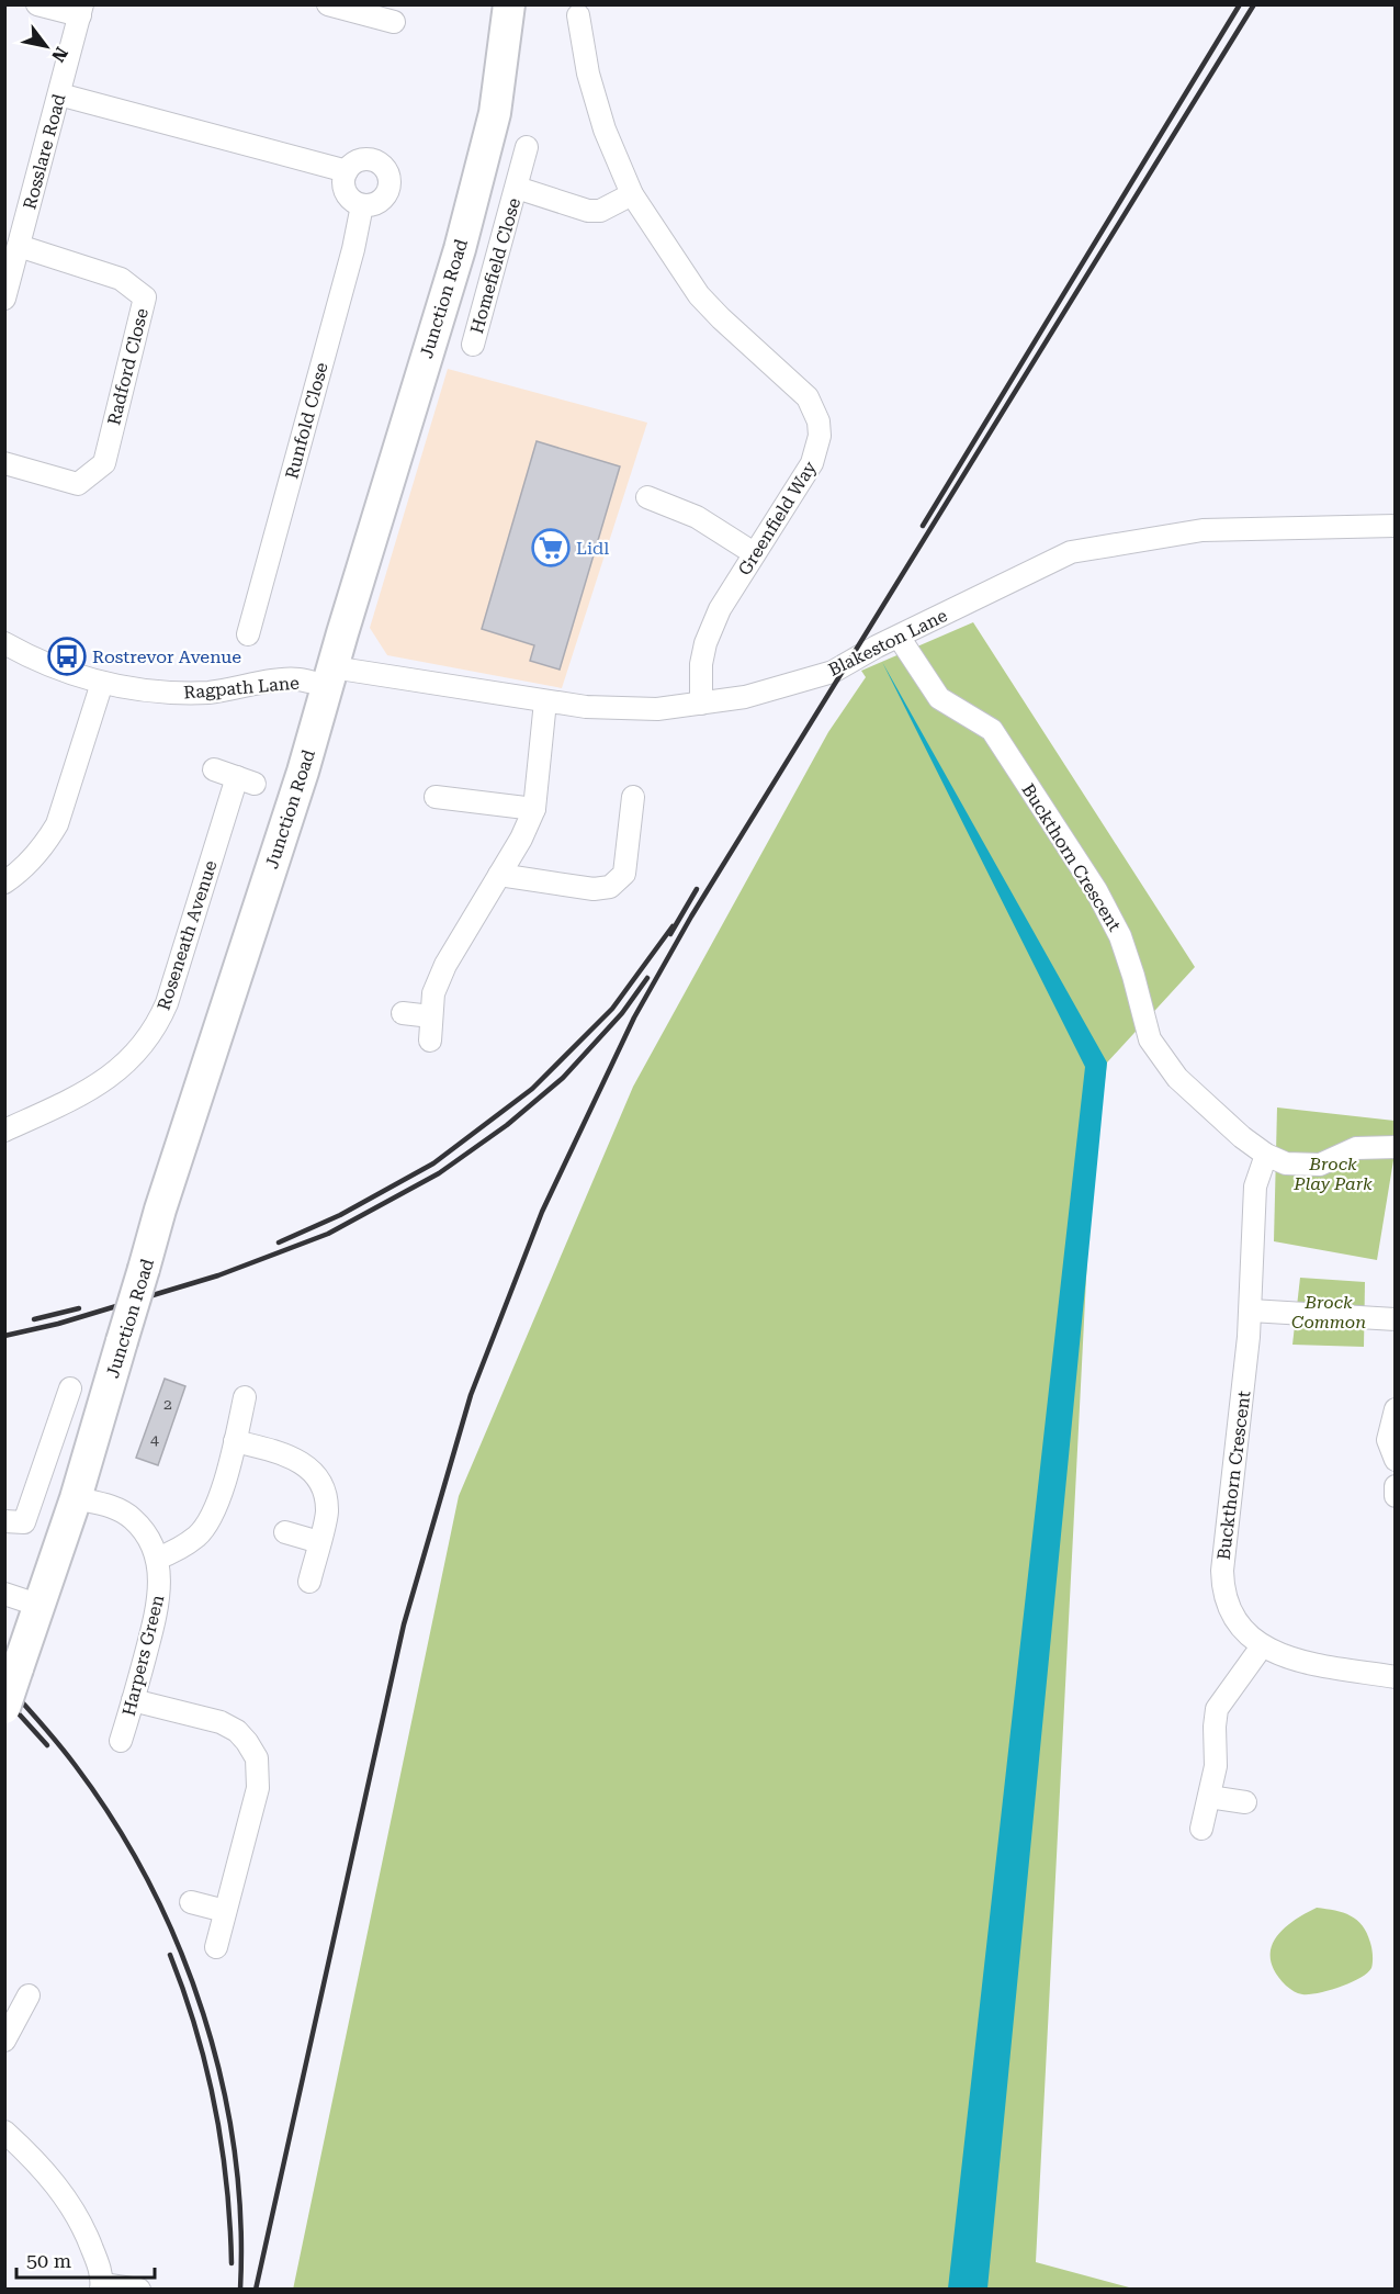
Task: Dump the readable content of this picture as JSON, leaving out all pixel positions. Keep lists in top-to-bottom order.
{
  "streets": {
    "main road": ["Junction Road"],
    "street": [
      "Rosslare Road",
      "Homefield Close",
      "Radford Close",
      "Runfold Close",
      "Greenfield Way",
      "Blakeston Lane",
      "Ragpath Lane",
      "Buckthorn Crescent",
      "Roseneath Avenue",
      "Harpers Green"
    ]
  },
  "crossings": [
    ["Rosslare Road", "Radford Close"],
    ["Homefield Close", "Greenfield Way"],
    ["Junction Road", "Blakeston Lane"],
    ["Junction Road", "Ragpath Lane"],
    ["Junction Road", "Harpers Green"],
    ["Greenfield Way", "Blakeston Lane"],
    ["Blakeston Lane", "Ragpath Lane"],
    ["Blakeston Lane", "Buckthorn Crescent"]
  ],
  "parks": ["Brock Play Park", "Brock Common"],
  "places": {
    "supermarket": ["Lidl"],
    "bus stop": ["Rostrevor Avenue"]
  },
  "house_numbers": ["2", "4"],
  "scale_bar": "50 m",
  "north": "bottom right"
}
